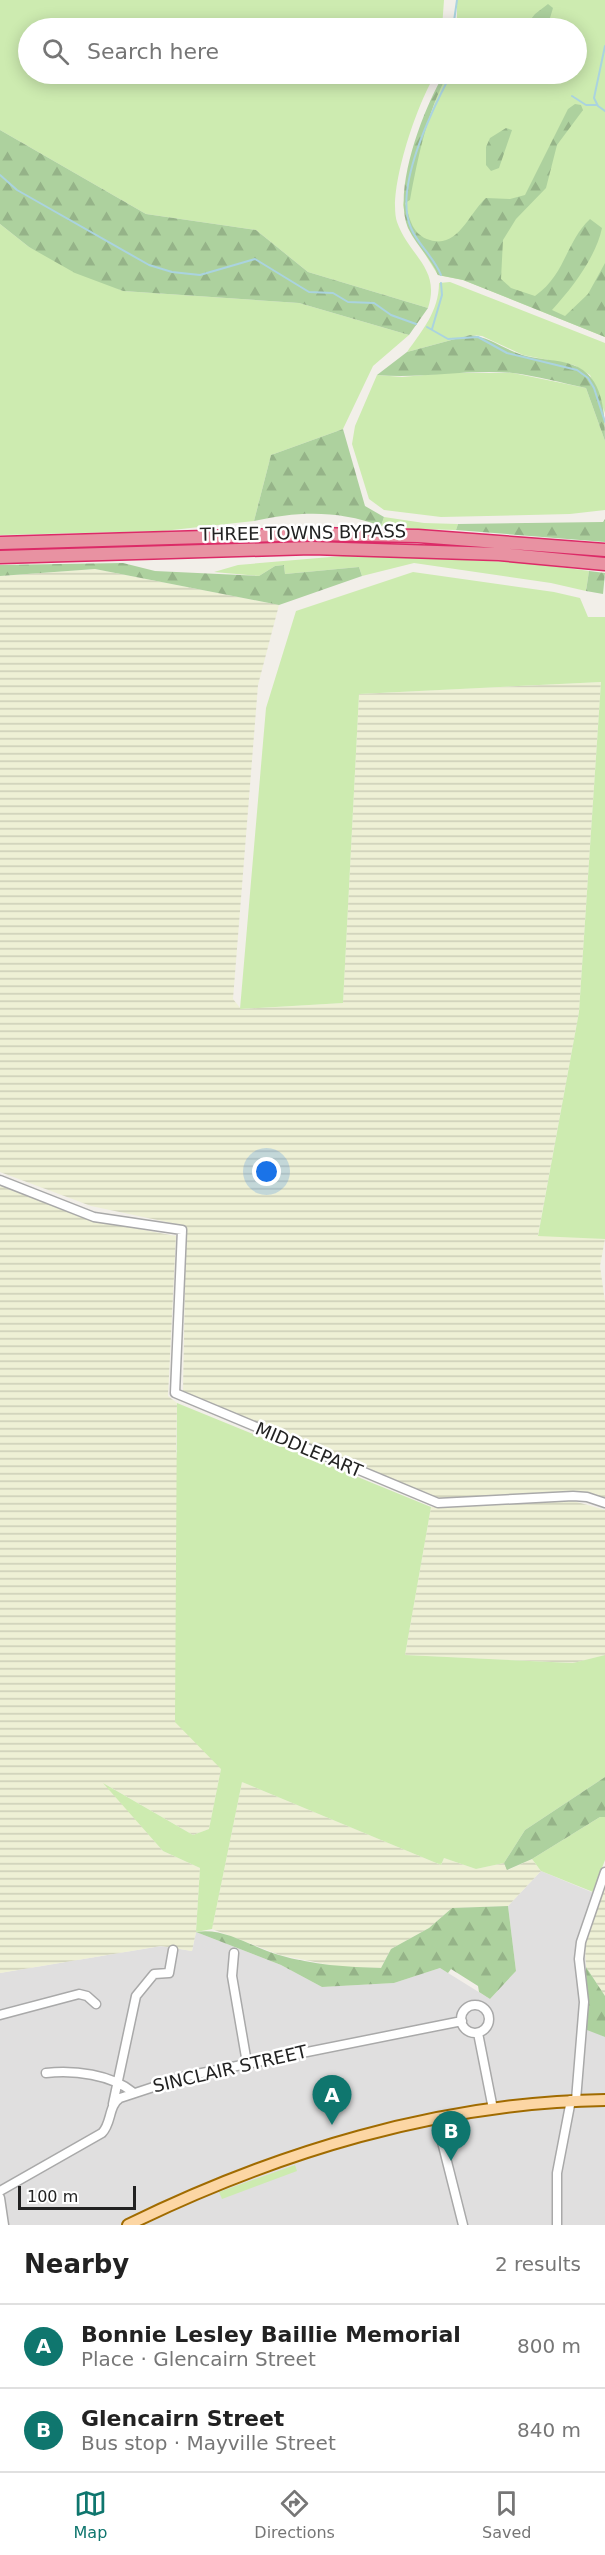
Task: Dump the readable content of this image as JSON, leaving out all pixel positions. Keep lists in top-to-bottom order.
{
  "streets": {
    "highway": ["THREE TOWNS BYPASS"],
    "street": ["MIDDLEPART", "SINCLAIR STREET"]
  },
  "scale_bar": "100 m",
  "page": {
    "search": "Search here",
    "pins": ["A", "B"],
    "scale": "100 m",
    "heading": ["Nearby", "2 results"],
    "list": [
      {
        "mark": "A",
        "name": "Bonnie Lesley Baillie Memorial",
        "note": "Place · Glencairn Street",
        "value": "800 m"
      },
      {
        "mark": "B",
        "name": "Glencairn Street",
        "note": "Bus stop · Mayville Street",
        "value": "840 m"
      }
    ],
    "nav": ["Map", "Directions", "Saved"]
  }
}
